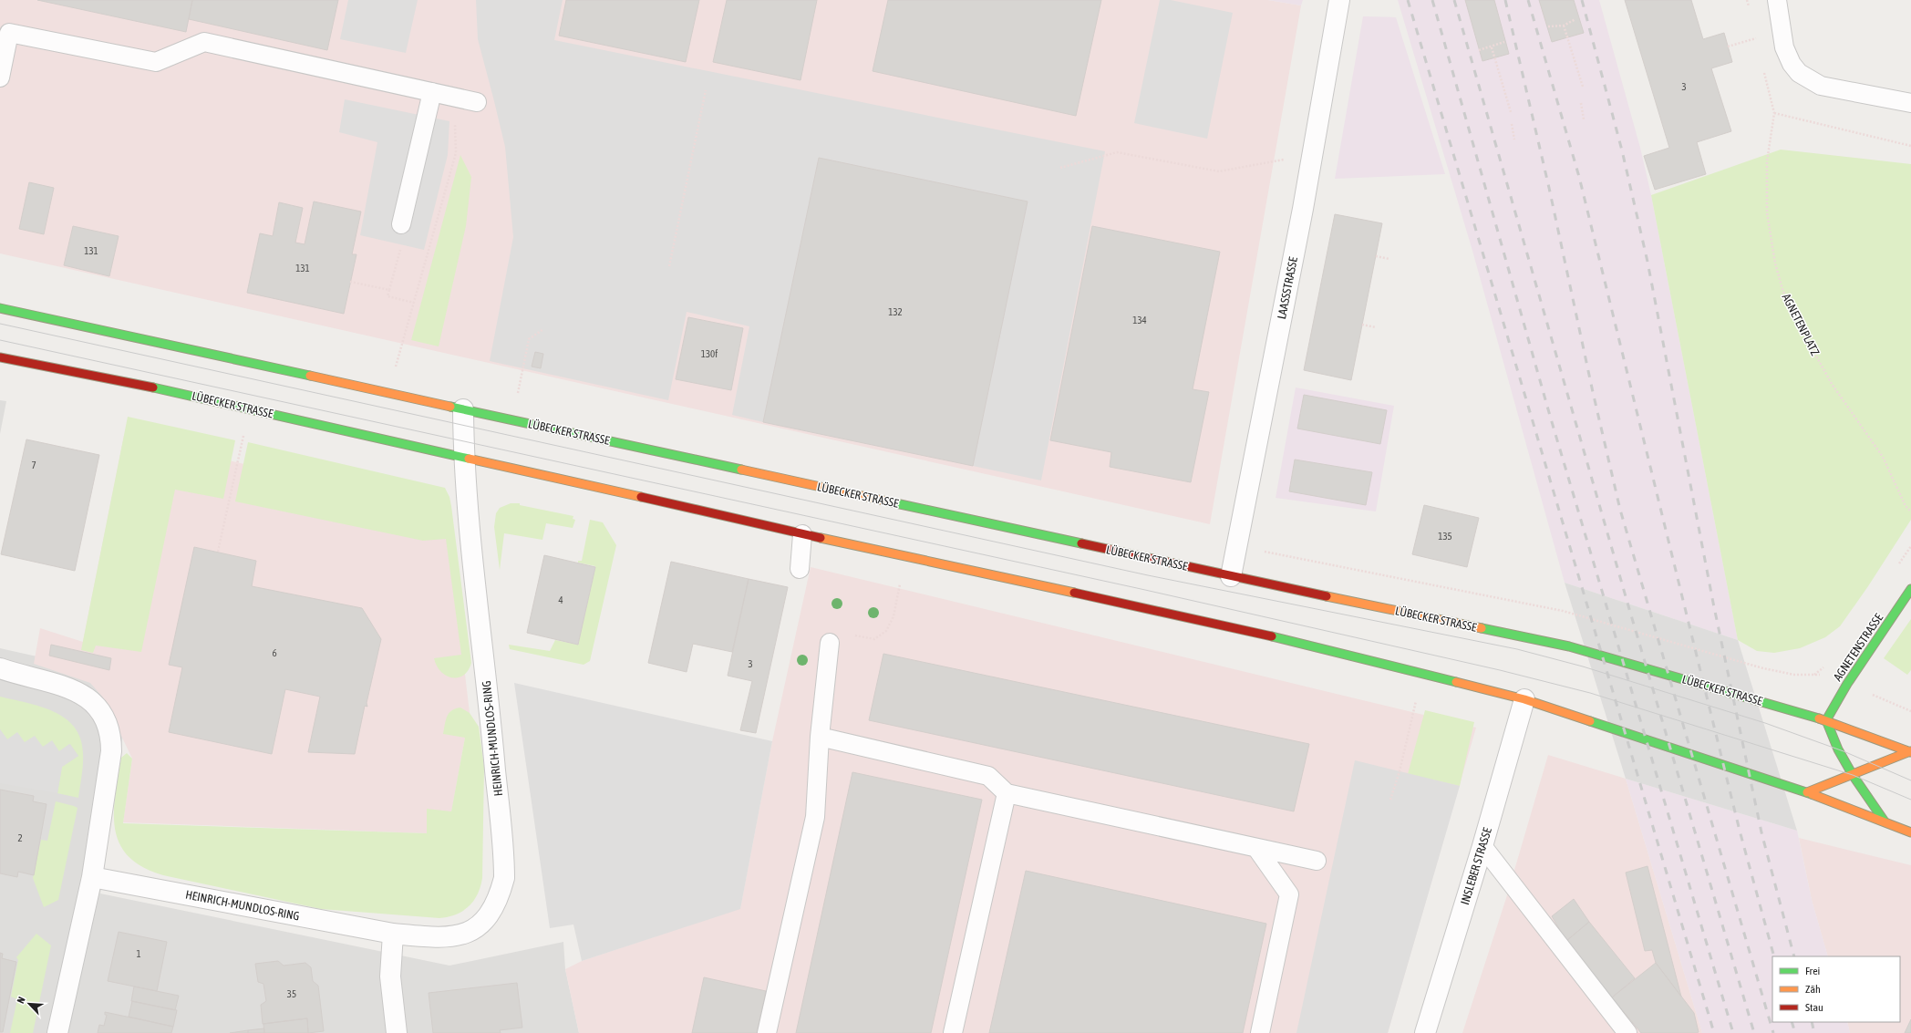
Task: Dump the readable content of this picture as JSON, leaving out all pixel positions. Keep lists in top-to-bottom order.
{
  "streets": {
    "main road": ["LÜBECKER STRASSE", "AGNETENSTRASSE"],
    "street": ["LAASSSTRASSE", "HEINRICH-MUNDLOS-RING", "INSLEBER STRASSE"],
    "path": ["AGNETENPLATZ"]
  },
  "crossings": [
    ["LAASSSTRASSE", "LÜBECKER STRASSE"],
    ["LÜBECKER STRASSE", "AGNETENSTRASSE"],
    ["LÜBECKER STRASSE", "HEINRICH-MUNDLOS-RING"],
    ["LÜBECKER STRASSE", "INSLEBER STRASSE"]
  ],
  "house_numbers": [
    "3",
    "131",
    "131",
    "132",
    "134",
    "130f",
    "7",
    "135",
    "4",
    "6",
    "3",
    "2",
    "1",
    "35"
  ],
  "legend": ["Frei", "Zäh", "Stau"],
  "north": "top left"
}
